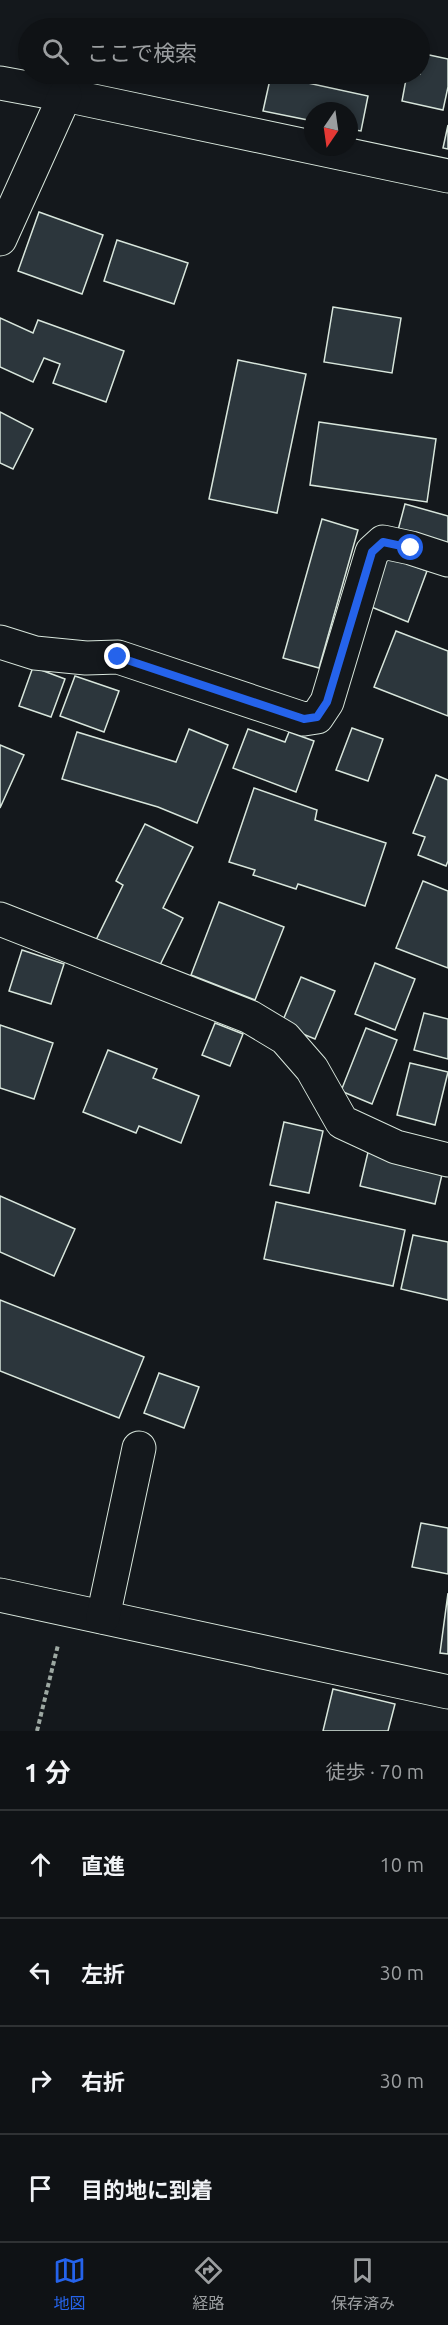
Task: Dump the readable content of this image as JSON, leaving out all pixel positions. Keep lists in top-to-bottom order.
{
  "north": "bottom",
  "page": {
    "search": "ここで検索",
    "heading": ["1 分", "徒歩 · 70 m"],
    "list": [
      ["直進", "10 m"],
      ["左折", "30 m"],
      ["右折", "30 m"],
      "目的地に到着"
    ],
    "nav": ["地図", "経路", "保存済み"]
  }
}
